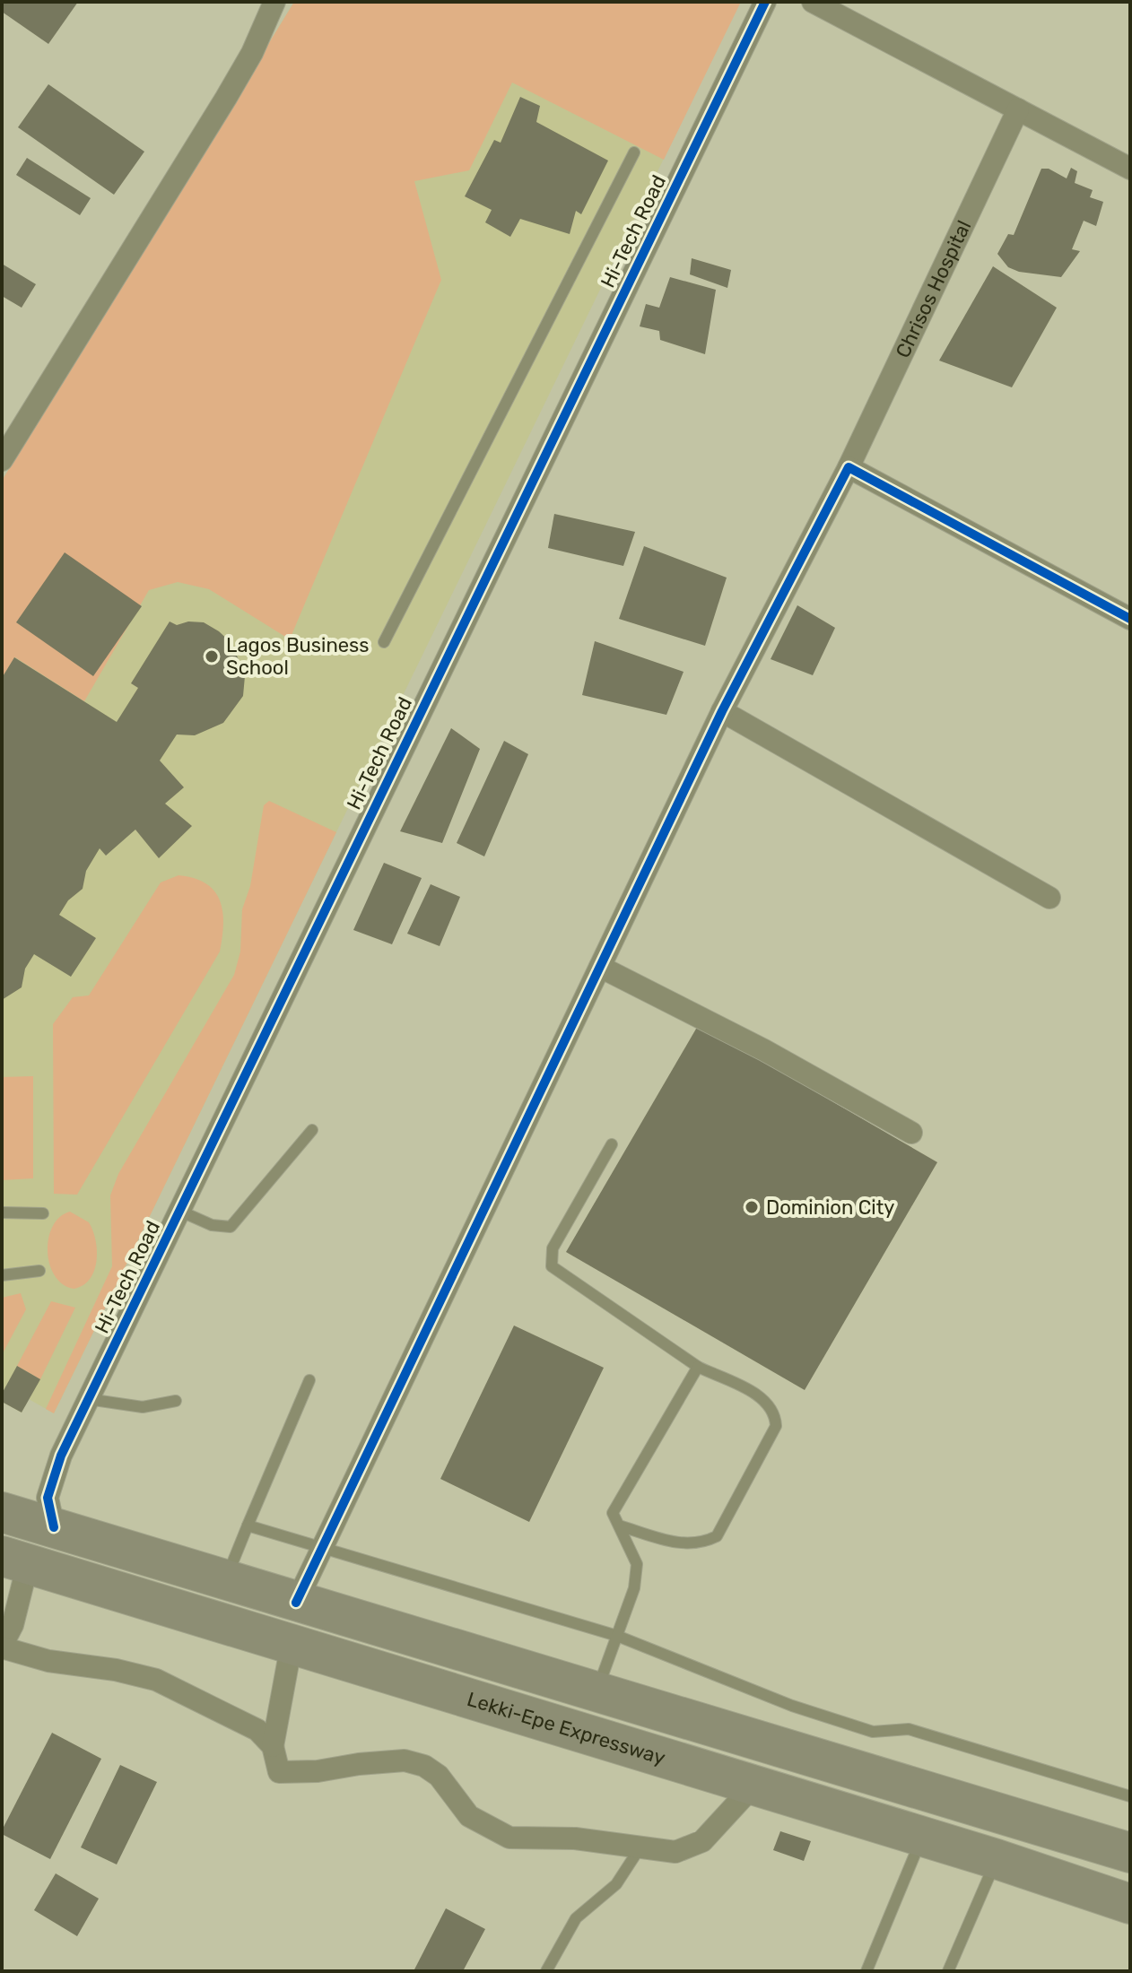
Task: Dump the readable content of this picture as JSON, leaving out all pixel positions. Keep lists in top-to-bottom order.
{
  "streets": {
    "highway": ["Lekki-Epe Expressway"],
    "street": ["Hi-Tech Road", "Chrisos Hospital"]
  },
  "crossings": [
    ["Hi-Tech Road", "Lekki-Epe Expressway"],
    ["Chrisos Hospital", "Lekki-Epe Expressway"]
  ],
  "places": ["Lagos Business School", "Dominion City"]
}
